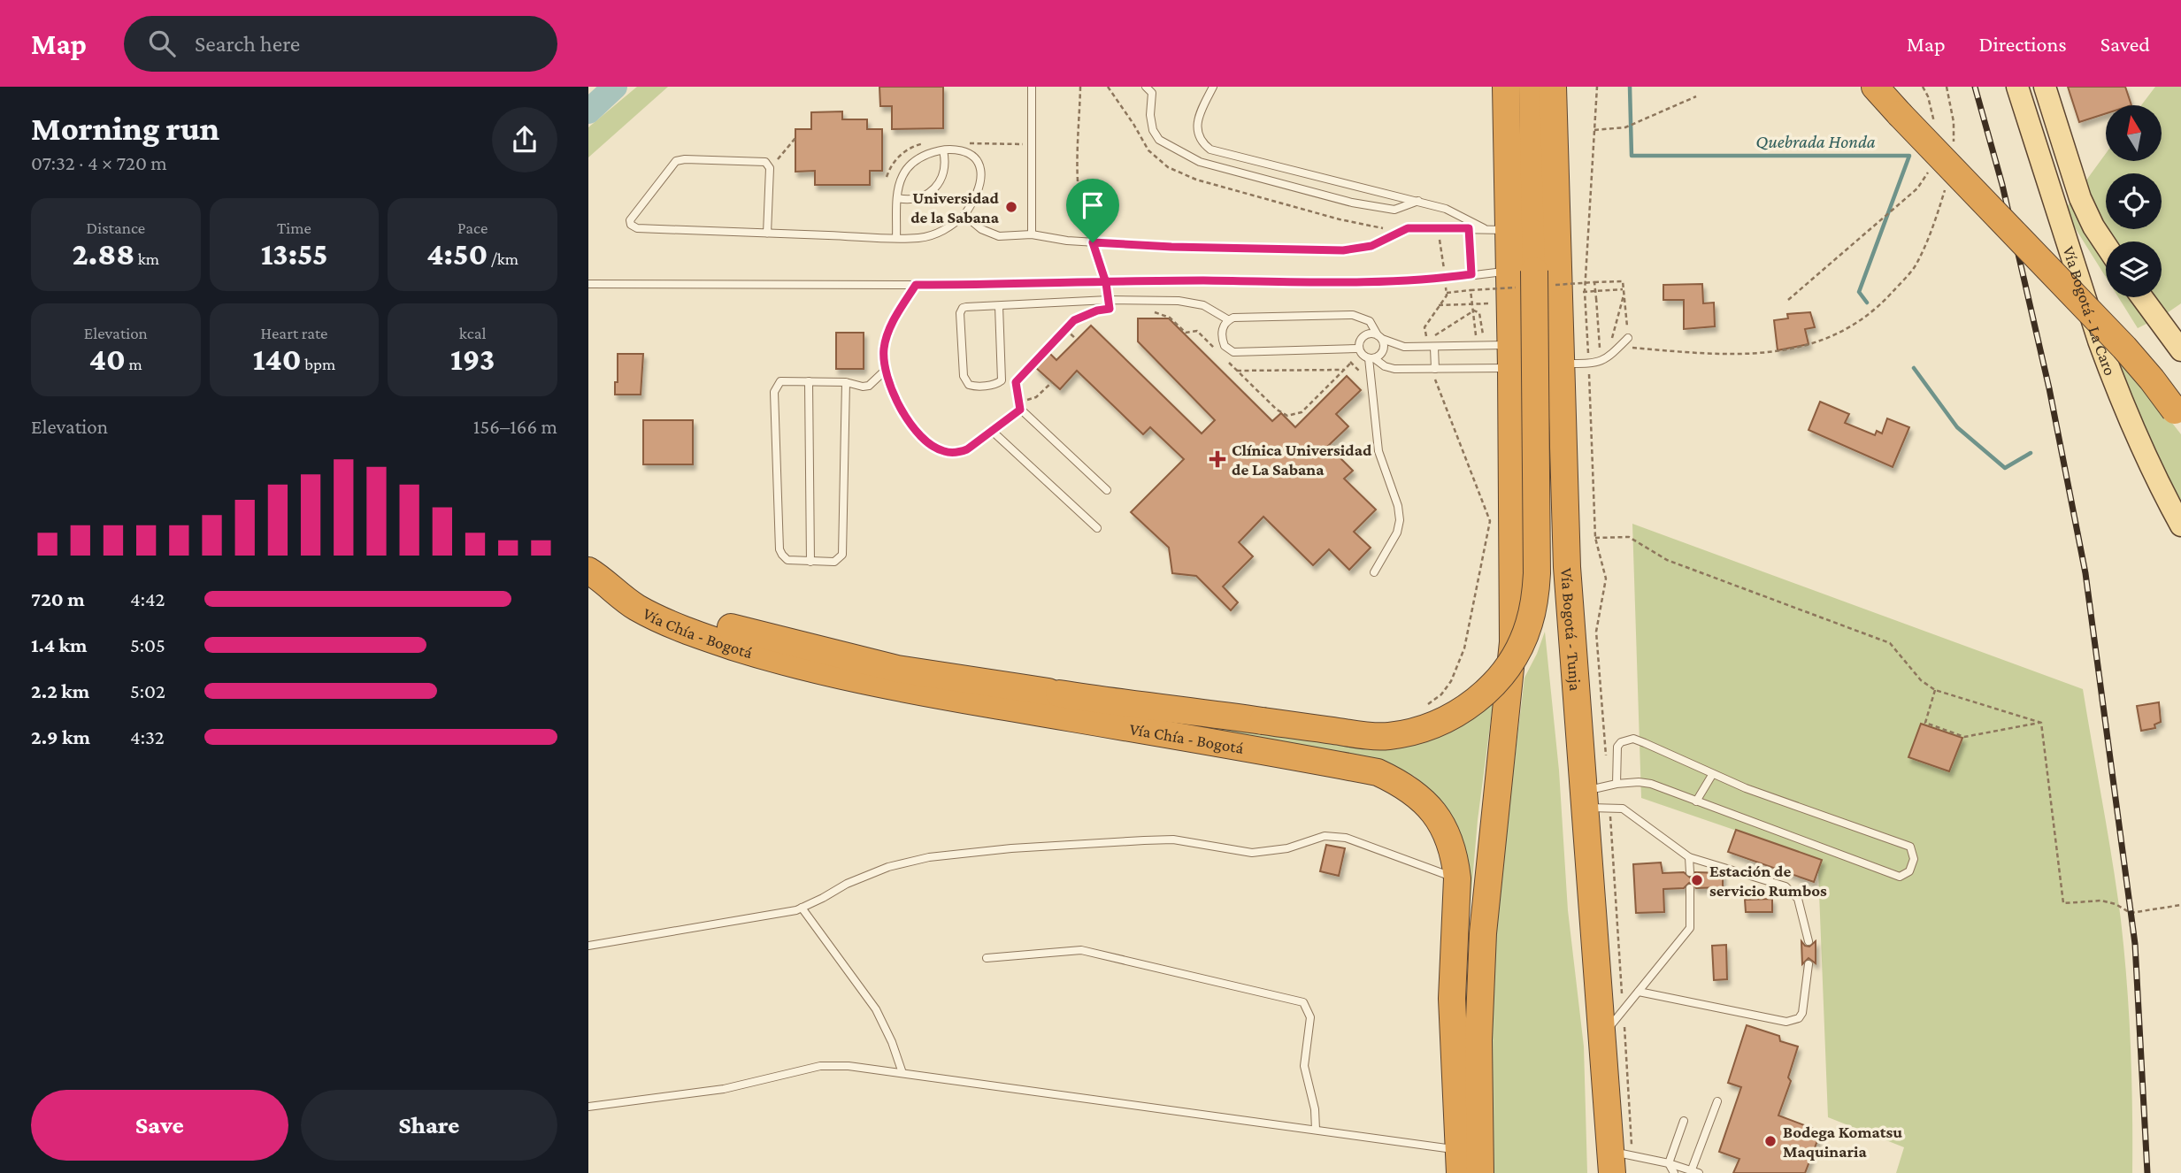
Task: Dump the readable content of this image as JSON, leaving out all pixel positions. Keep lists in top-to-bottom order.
{
  "streets": {
    "highway": ["Vía Bogotá - Tunja", "Vía Chía - Bogotá"],
    "main road": ["Vía Bogotá - La Caro"]
  },
  "water": ["Quebrada Honda"],
  "places": {
    "other": ["Universidad de la Sabana", "Estación de servicio Rumbos", "Bodega Komatsu Maquinaria"],
    "health": ["Clínica Universidad de La Sabana"]
  },
  "north": "top",
  "page": {
    "header": "Map",
    "search": "Search here",
    "nav": ["Map", "Directions", "Saved"],
    "heading": ["Morning run", "07:32 · 4 × 720 m"],
    "stats": [
      ["Distance", "2.88 km"],
      ["Time", "13:55"],
      ["Pace", "4:50 /km"],
      ["Elevation", "40 m"],
      ["Heart rate", "140 bpm"],
      ["kcal", "193"]
    ],
    "chart": ["Elevation", "156–166 m"],
    "list": [
      {
        "name": "720 m",
        "note": "4:42"
      },
      {
        "name": "1.4 km",
        "note": "5:05"
      },
      {
        "name": "2.2 km",
        "note": "5:02"
      },
      {
        "name": "2.9 km",
        "note": "4:32"
      }
    ],
    "buttons": ["Save", "Share"]
  }
}
